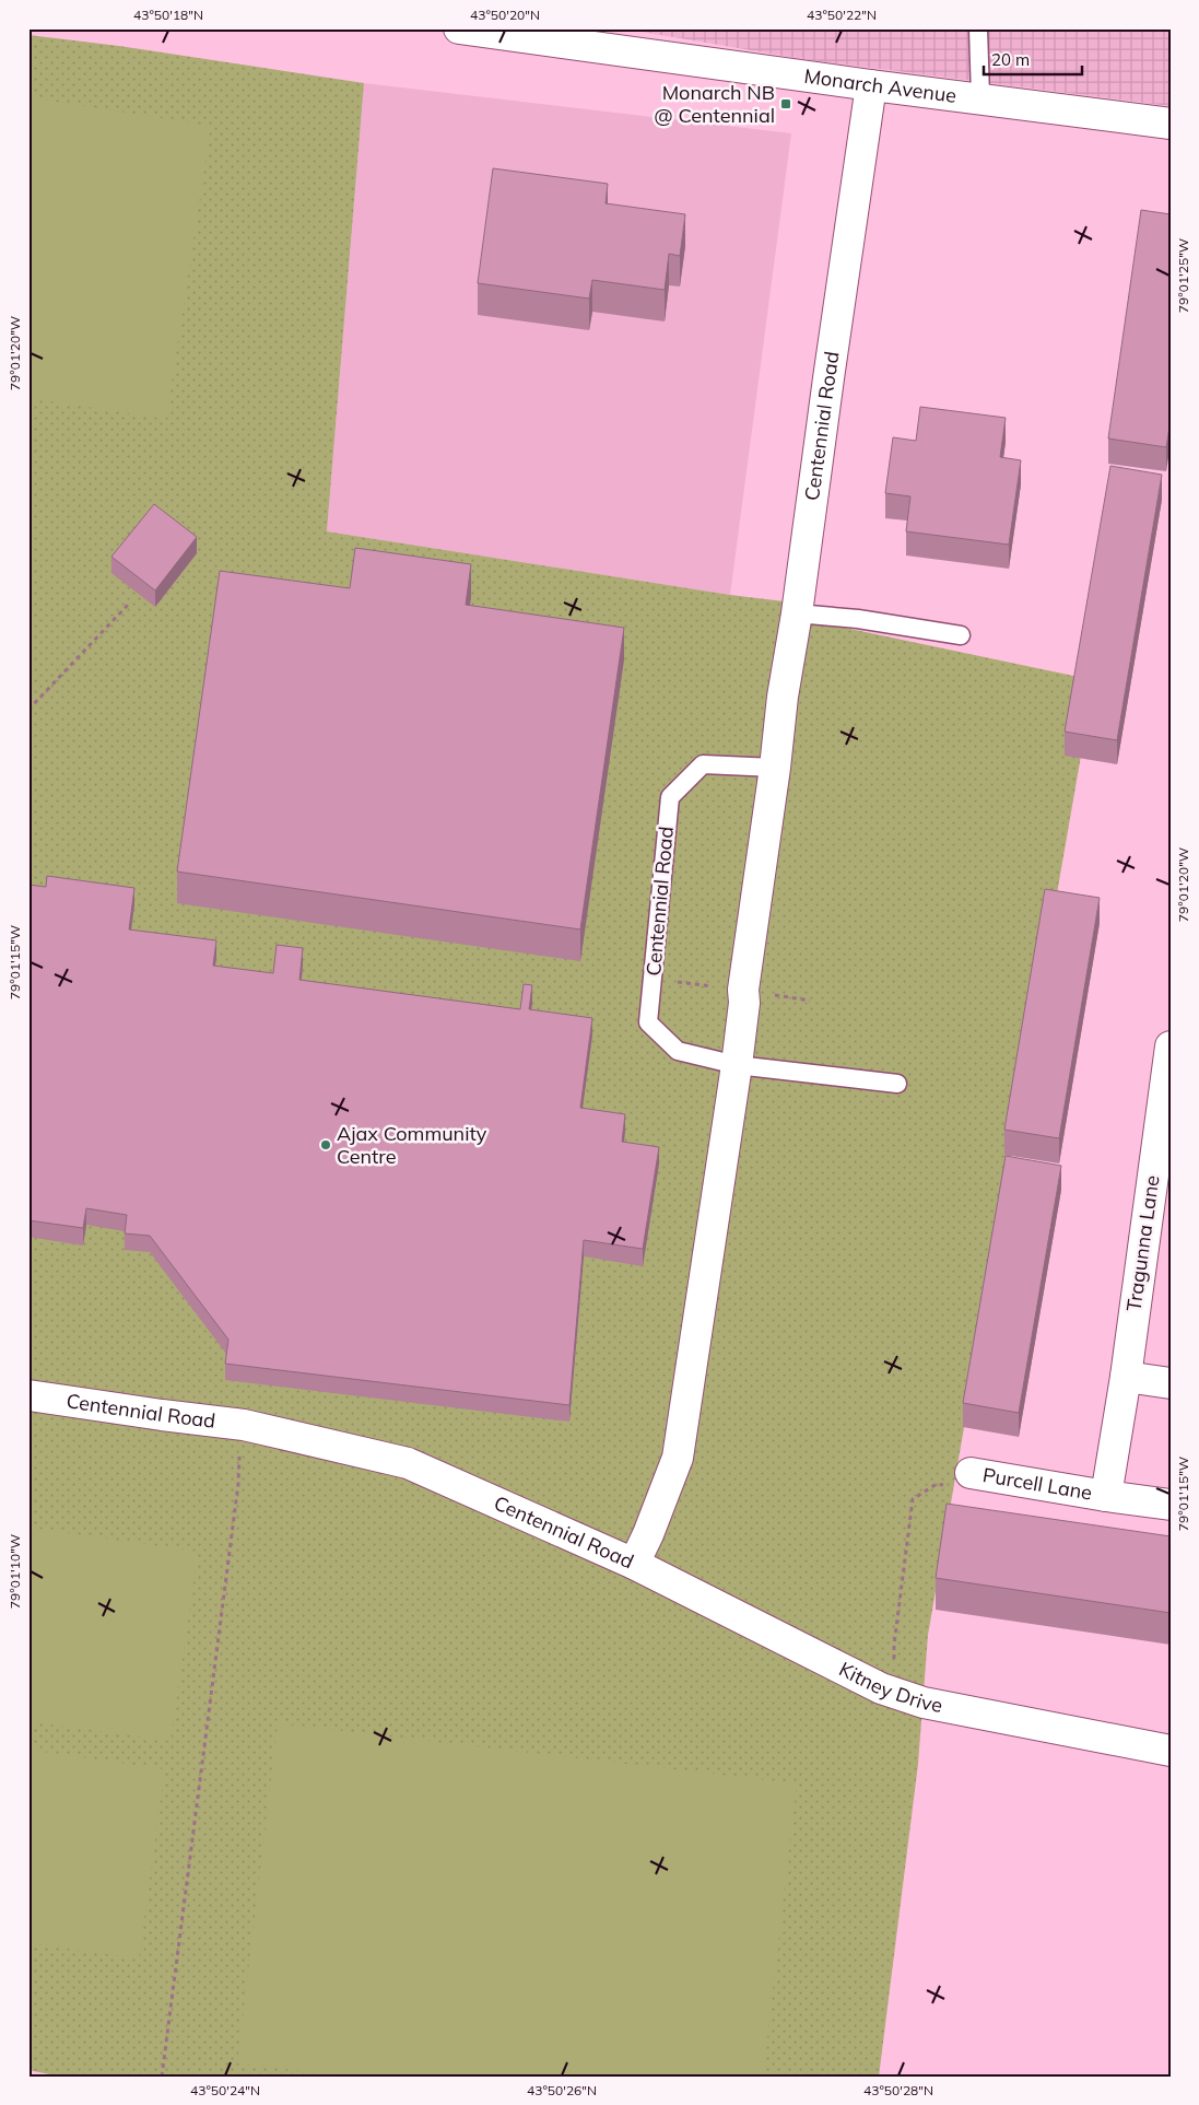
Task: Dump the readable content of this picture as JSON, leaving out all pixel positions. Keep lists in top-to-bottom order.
{
  "streets": {
    "street": [
      "Monarch Avenue",
      "Centennial Road",
      "Tragunna Lane",
      "Purcell Lane",
      "Kitney Drive"
    ]
  },
  "crossings": [
    ["Monarch Avenue", "Centennial Road"],
    ["Centennial Road", "Kitney Drive"],
    ["Tragunna Lane", "Purcell Lane"]
  ],
  "places": {
    "transit": ["Monarch NB @ Centennial"],
    "other": ["Ajax Community Centre"]
  },
  "scale_bar": "20 m",
  "coordinates": [
    "43°50'18\"N",
    "43°50'20\"N",
    "43°50'22\"N",
    "79°01'25\"W",
    "79°01'20\"W",
    "79°01'15\"W",
    "79°01'10\"W",
    "43°50'24\"N",
    "43°50'26\"N",
    "43°50'28\"N"
  ]
}
